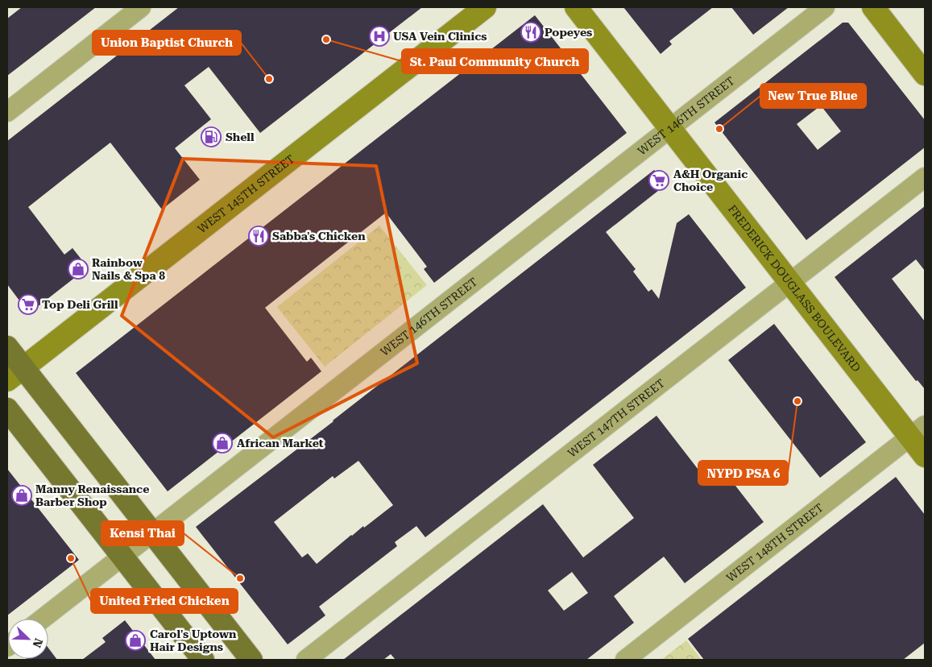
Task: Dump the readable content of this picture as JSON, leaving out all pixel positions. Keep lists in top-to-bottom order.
{
  "streets": {
    "main road": ["WEST 145TH STREET", "FREDERICK DOUGLASS BOULEVARD"],
    "street": ["WEST 146TH STREET", "WEST 147TH STREET", "WEST 148TH STREET"]
  },
  "crossings": [
    ["WEST 146TH STREET", "FREDERICK DOUGLASS BOULEVARD"],
    ["FREDERICK DOUGLASS BOULEVARD", "WEST 147TH STREET"],
    ["FREDERICK DOUGLASS BOULEVARD", "WEST 148TH STREET"]
  ],
  "places": {
    "restaurant": ["Popeyes", "Sabba's Chicken"],
    "hospital": ["USA Vein Clinics"],
    "other": [
      "St. Paul Community Church",
      "Union Baptist Church",
      "New True Blue",
      "NYPD PSA 6",
      "United Fried Chicken",
      "Kensi Thai"
    ],
    "fuel station": ["Shell"],
    "supermarket": ["A&H Organic Choice", "Top Deli Grill"],
    "shop": [
      "Rainbow Nails & Spa 8",
      "African Market",
      "Manny Renaissance Barber Shop",
      "Carol's Uptown Hair Designs"
    ]
  },
  "north": "bottom right"
}
